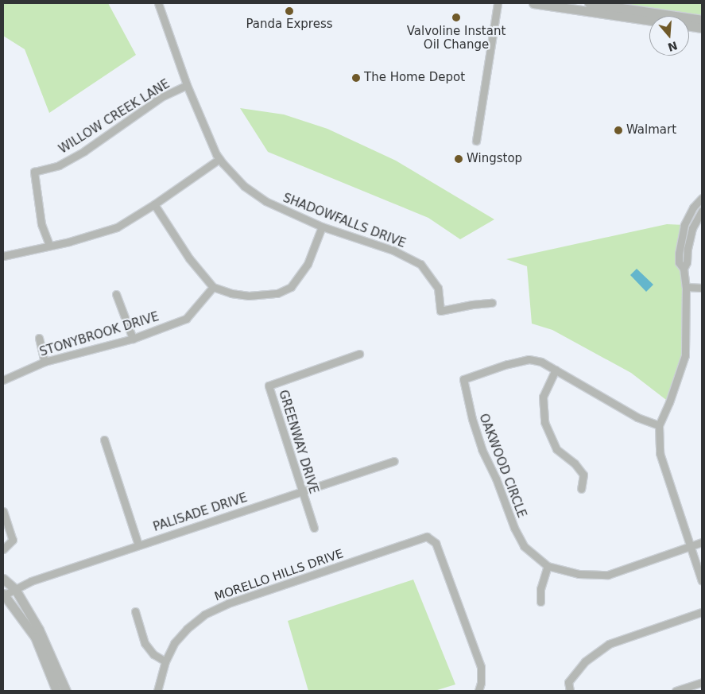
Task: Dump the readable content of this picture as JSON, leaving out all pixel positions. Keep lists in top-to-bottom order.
{
  "streets": {
    "street": [
      "WILLOW CREEK LANE",
      "SHADOWFALLS DRIVE",
      "STONYBROOK DRIVE",
      "GREENWAY DRIVE",
      "OAKWOOD CIRCLE",
      "PALISADE DRIVE",
      "MORELLO HILLS DRIVE"
    ]
  },
  "crossings": [
    ["WILLOW CREEK LANE", "SHADOWFALLS DRIVE"],
    ["GREENWAY DRIVE", "PALISADE DRIVE"]
  ],
  "places": [
    "Panda Express",
    "Valvoline Instant Oil Change",
    "The Home Depot",
    "Walmart",
    "Wingstop"
  ],
  "north": "bottom"
}
